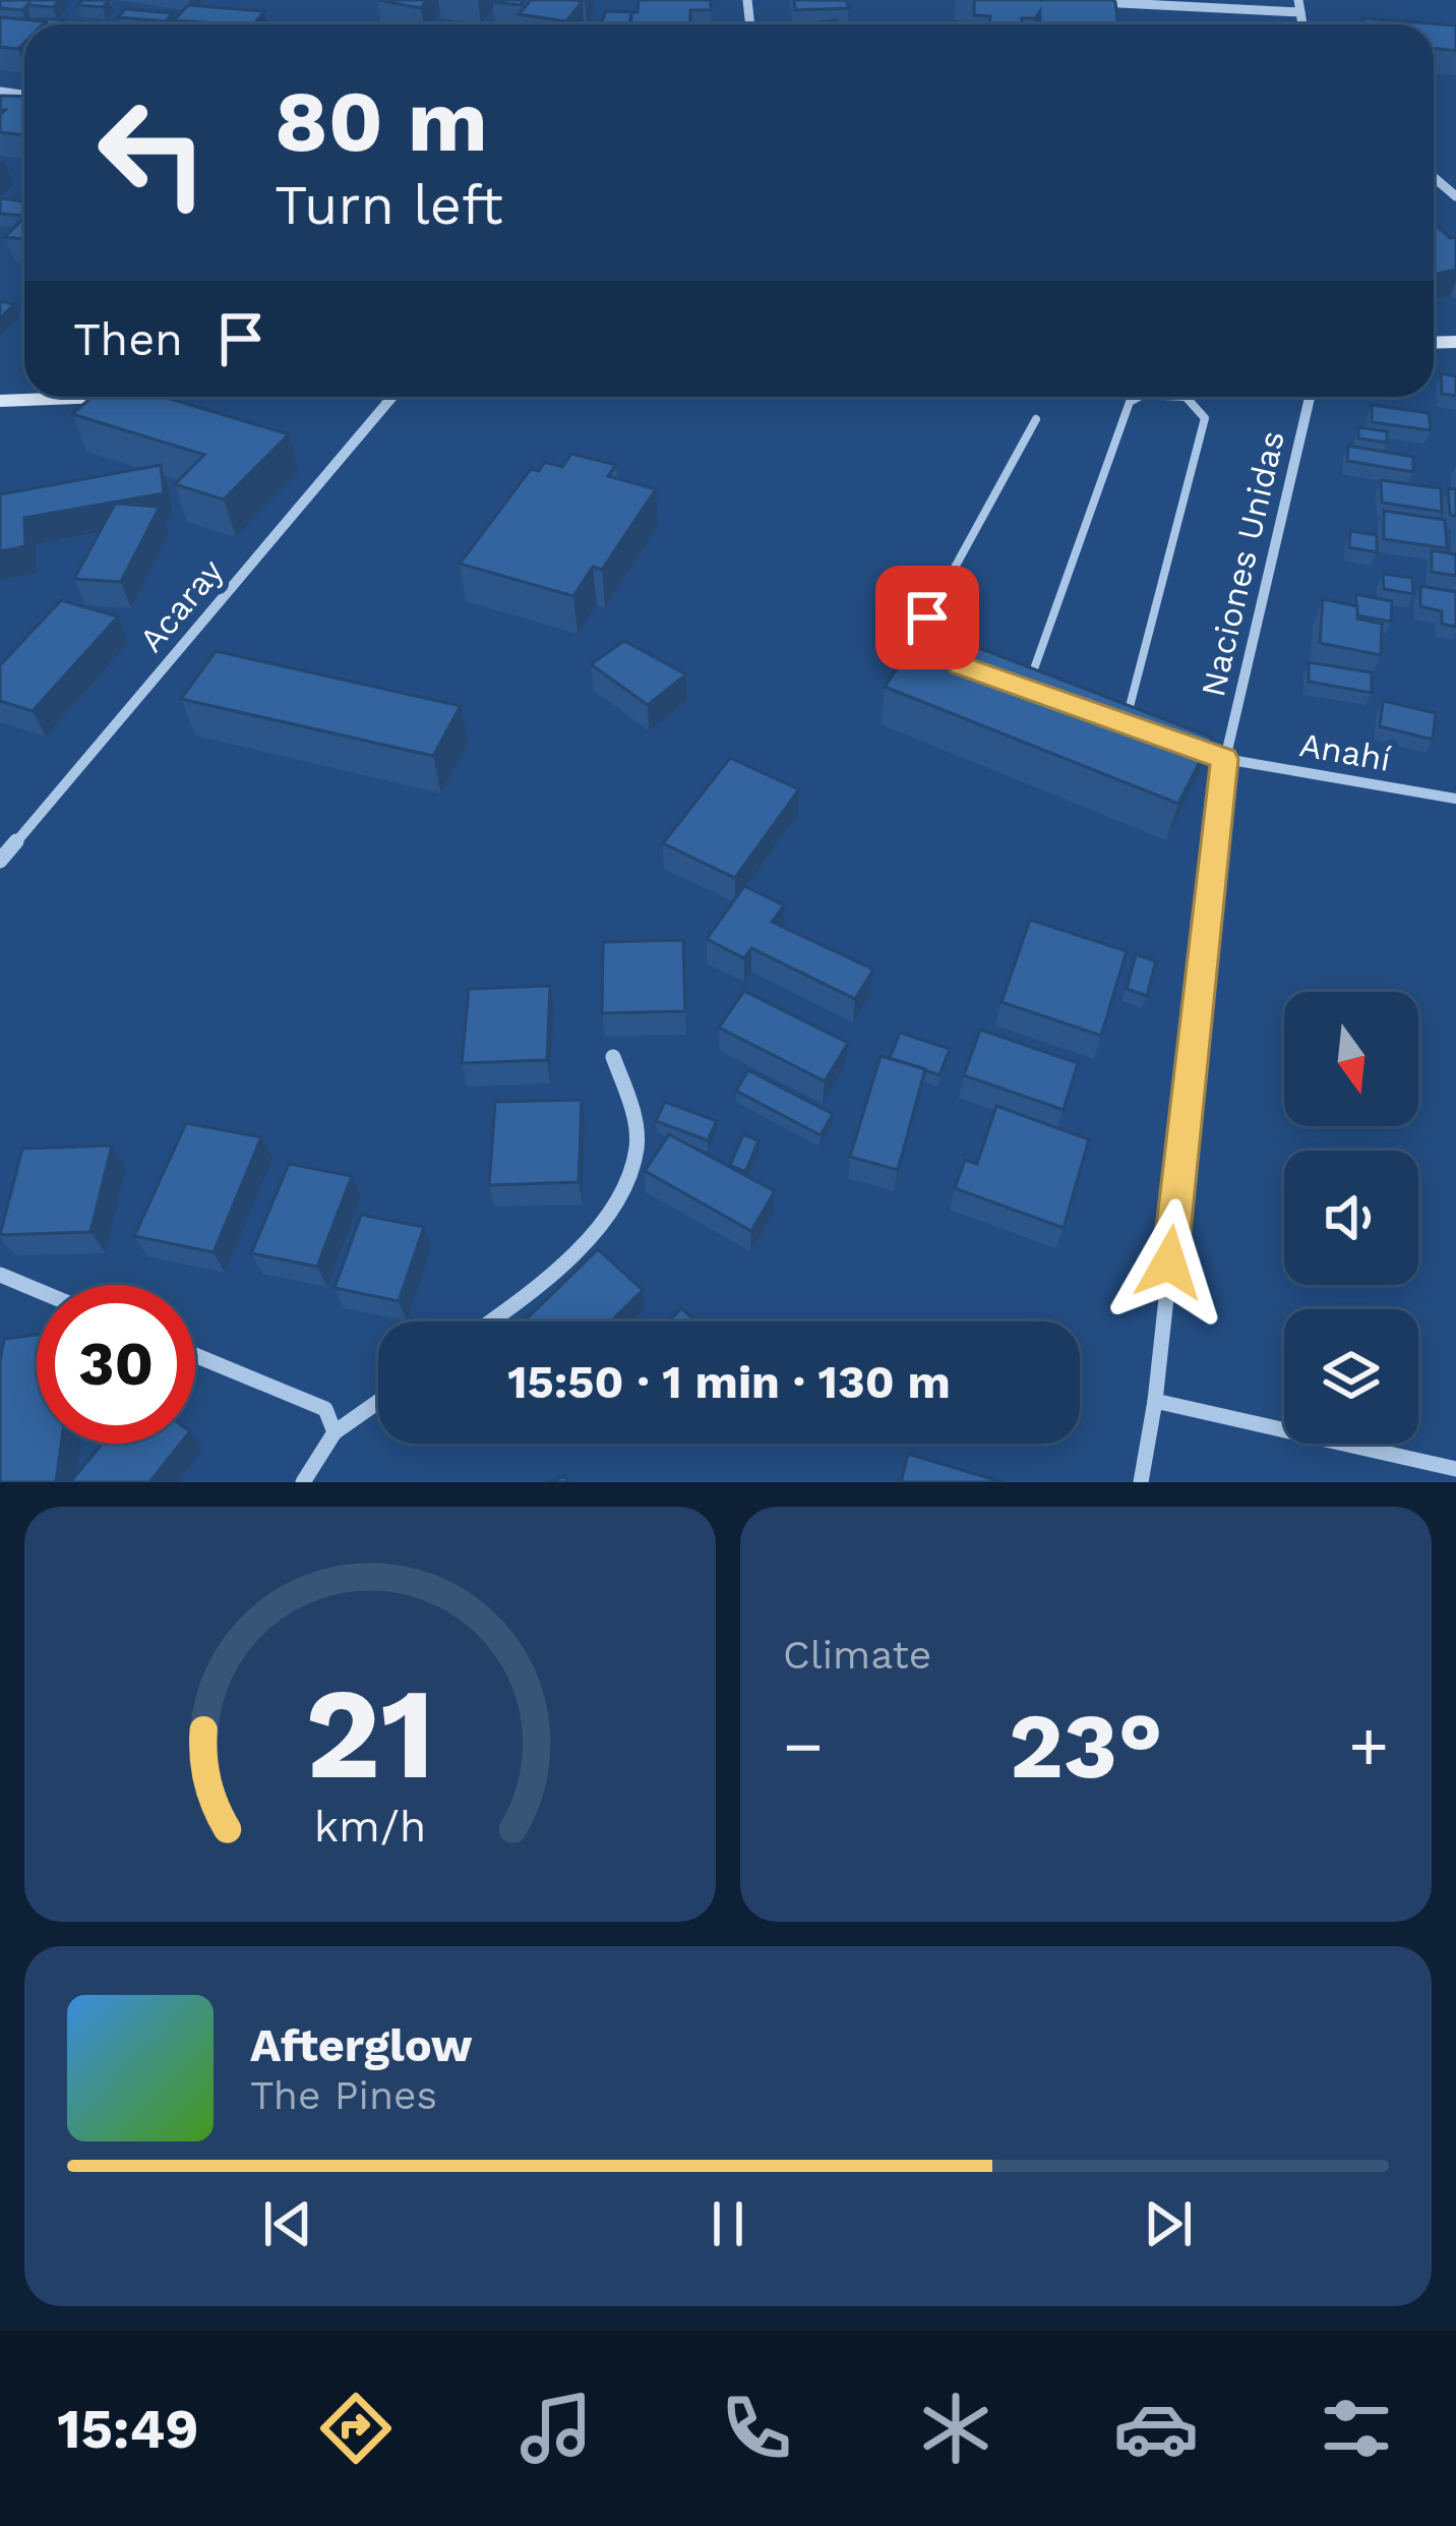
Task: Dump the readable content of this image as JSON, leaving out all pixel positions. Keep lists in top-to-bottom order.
{
  "streets": {
    "street": ["Naciones Unidas", "Acaray", "Anahí"]
  },
  "crossings": [
    ["Naciones Unidas", "Anahí"]
  ],
  "north": "bottom",
  "page": {
    "turn": ["80 m", "Turn left"],
    "then": "Then",
    "limit": "30",
    "trip": "15:50 · 1 min · 130 m",
    "tile": "Climate",
    "heat": ["−", "23°", "+"],
    "song": ["Afterglow", "The Pines"],
    "tabs": "15:49",
    "gauge": ["21", "km/h"]
  }
}
